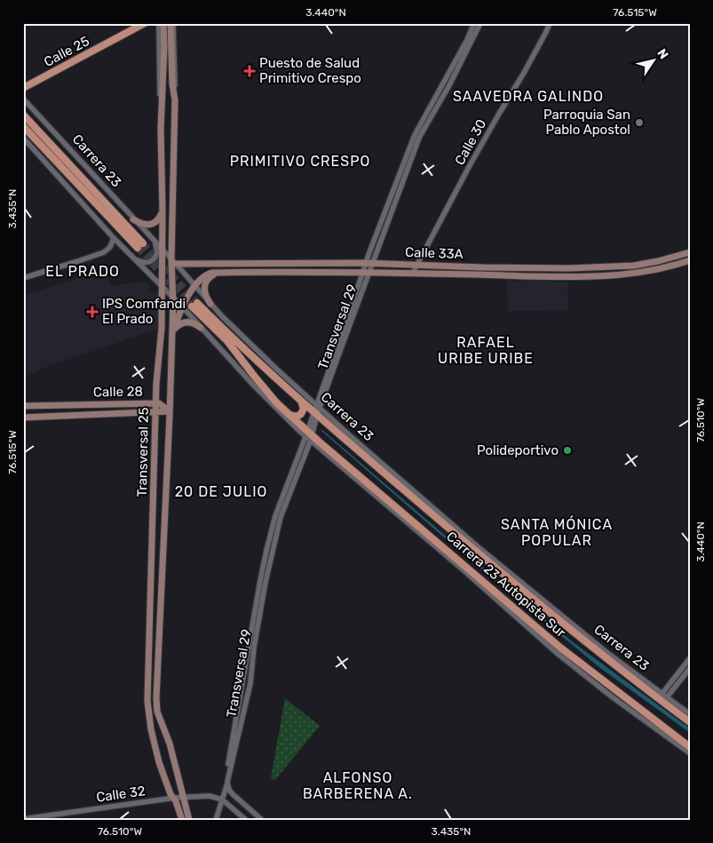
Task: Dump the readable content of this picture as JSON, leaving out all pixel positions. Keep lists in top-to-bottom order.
{
  "streets": {
    "main road": [
      "Calle 25",
      "Carrera 23",
      "Calle 33A",
      "Calle 28",
      "Transversal 25",
      "Carrera 23 Autopista Sur"
    ],
    "street": ["Calle 30", "Transversal 29", "Calle 32"]
  },
  "crossings": [
    ["Calle 30", "Calle 33A"],
    ["Carrera 23", "Calle 33A"],
    ["Carrera 23", "Transversal 29"],
    ["Carrera 23", "Transversal 25"],
    ["Carrera 23", "Carrera 23 Autopista Sur"],
    ["Calle 33A", "Transversal 29"],
    ["Calle 33A", "Transversal 25"],
    ["Transversal 29", "Carrera 23 Autopista Sur"],
    ["Transversal 29", "Calle 32"],
    ["Calle 28", "Transversal 25"],
    ["Transversal 25", "Calle 32"]
  ],
  "districts": [
    "SAAVEDRA GALINDO",
    "PRIMITIVO CRESPO",
    "EL PRADO",
    "RAFAEL URIBE URIBE",
    "20 DE JULIO",
    "SANTA MÓNICA POPULAR",
    "ALFONSO BARBERENA A."
  ],
  "places": {
    "health": ["Puesto de Salud Primitivo Crespo", "IPS Comfandi El Prado"],
    "other": ["Parroquia San Pablo Apostol", "Polideportivo"]
  },
  "north": "top right",
  "coordinates": [
    "3.440°N",
    "76.515°W",
    "3.435°N",
    "76.510°W"
  ]
}
